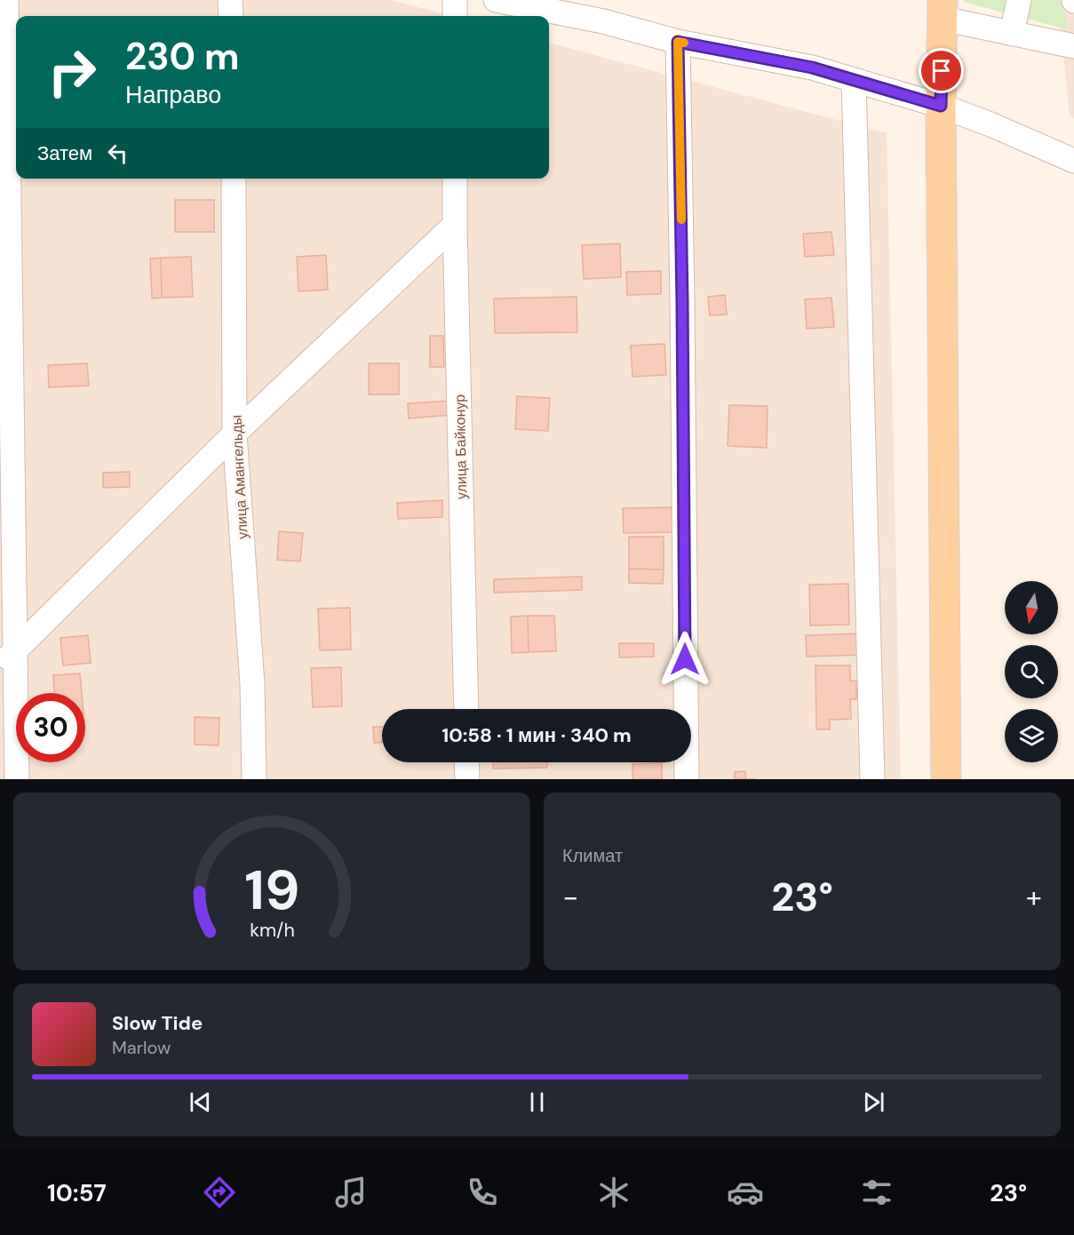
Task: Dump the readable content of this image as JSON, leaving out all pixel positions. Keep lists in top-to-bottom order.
{
  "streets": {
    "street": ["улица Байконур", "улица Амангельды"]
  },
  "north": "bottom",
  "page": {
    "turn": ["230 m", "Направо"],
    "then": "Затем",
    "limit": "30",
    "trip": "10:58 · 1 мин · 340 m",
    "tile": "Климат",
    "heat": ["−", "23°", "+"],
    "song": ["Slow Tide", "Marlow"],
    "tabs": ["10:57", "23°"],
    "gauge": ["19", "km/h"]
  }
}
